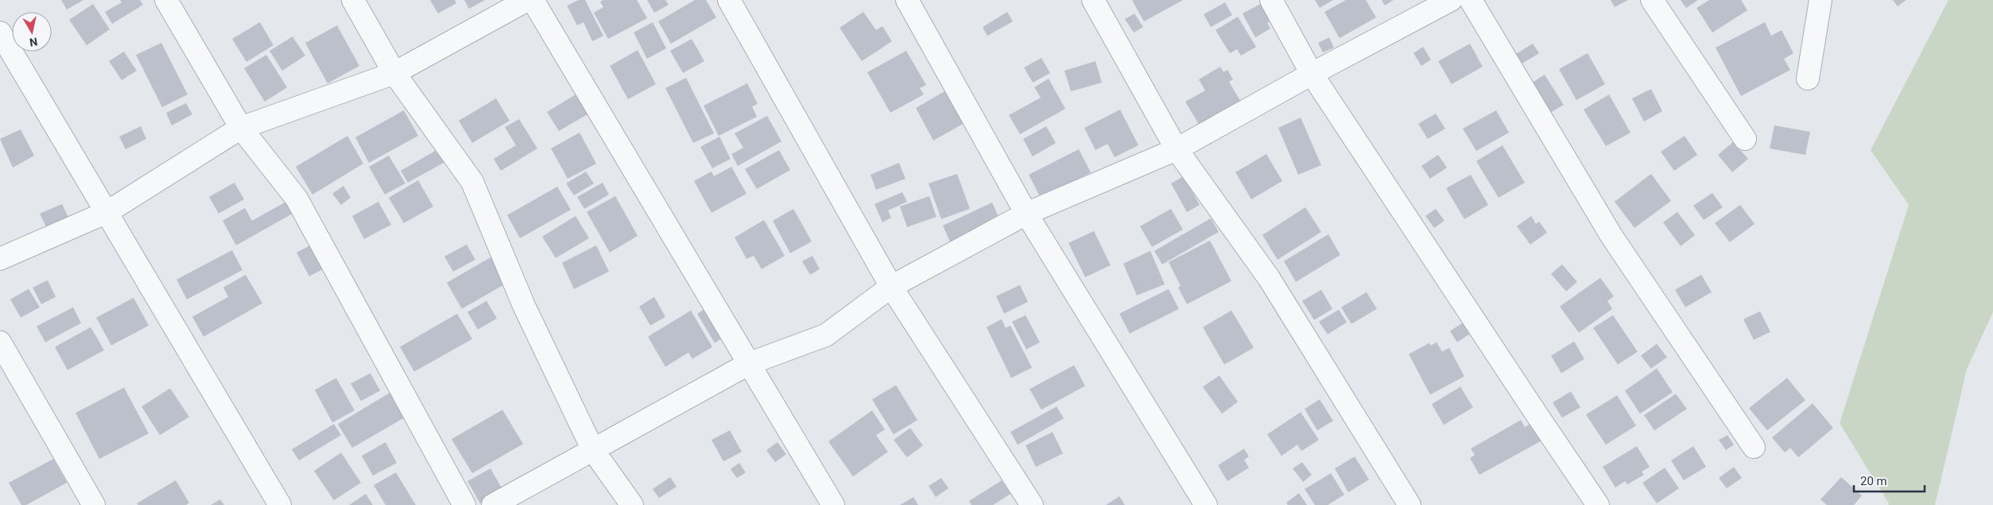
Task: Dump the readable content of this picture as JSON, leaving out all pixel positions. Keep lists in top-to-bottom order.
{
  "scale_bar": "20 m",
  "north": "bottom"
}
